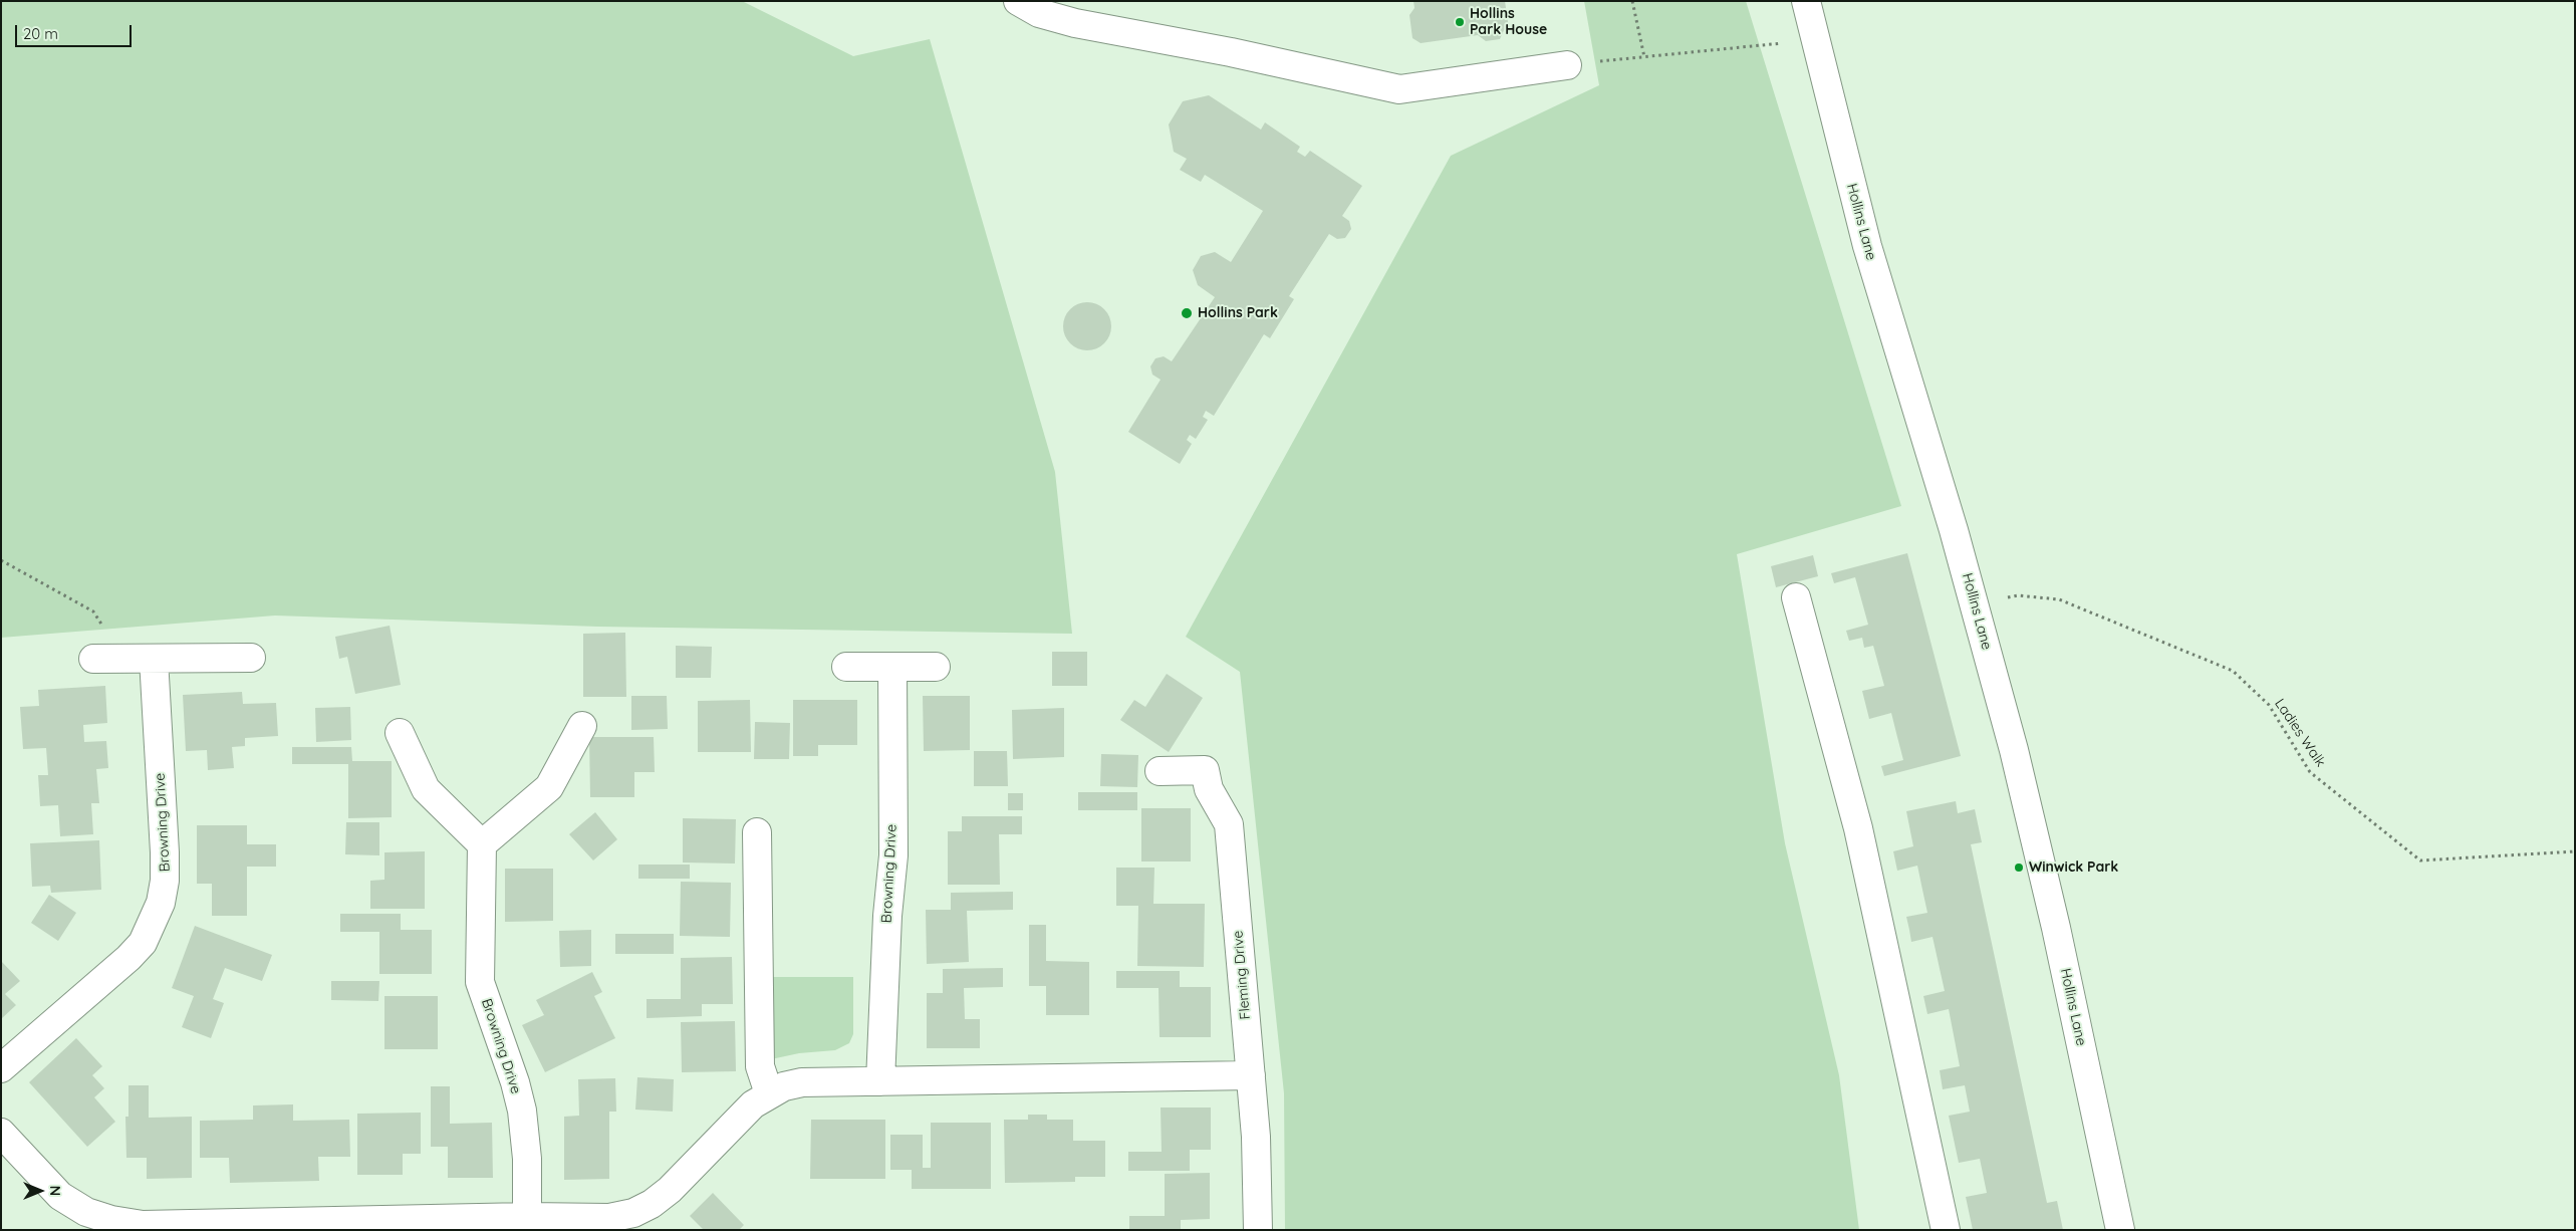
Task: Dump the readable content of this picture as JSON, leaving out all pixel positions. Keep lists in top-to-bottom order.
{
  "streets": {
    "street": ["Hollins Lane", "Browning Drive", "Fleming Drive"],
    "path": ["Ladies Walk"]
  },
  "crossings": [
    ["Hollins Lane", "Ladies Walk"]
  ],
  "places": ["Hollins Park House", "Hollins Park", "Winwick Park"],
  "scale_bar": "20 m",
  "north": "right"
}
